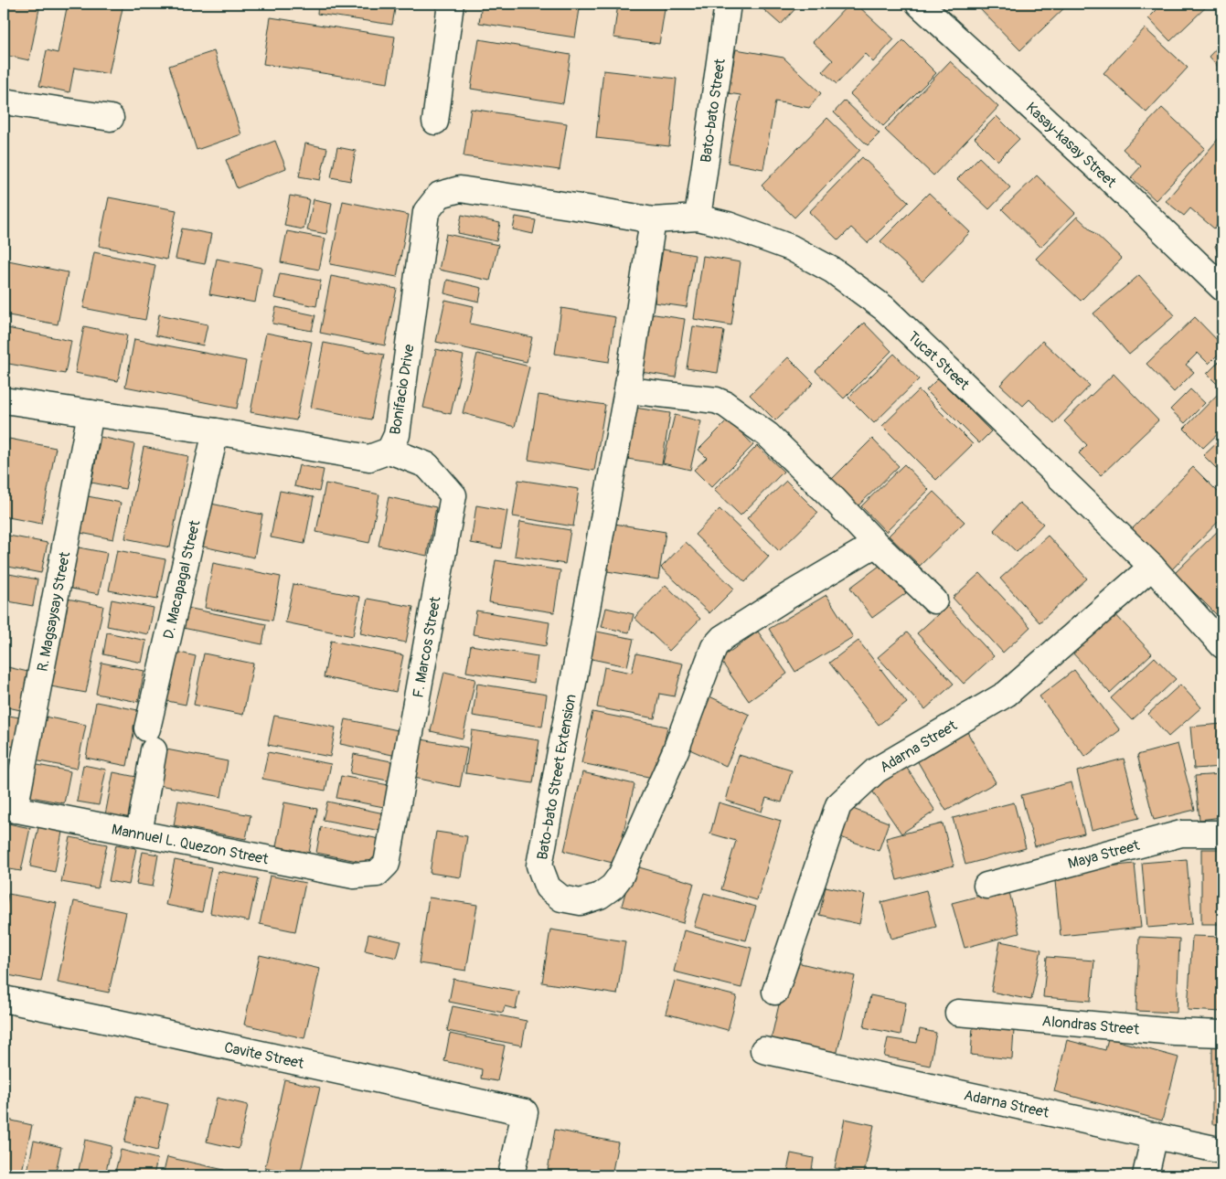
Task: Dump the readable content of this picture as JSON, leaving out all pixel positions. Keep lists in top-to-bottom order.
{
  "streets": {
    "street": [
      "Bato-bato Street",
      "Kasay-kasay Street",
      "Tucat Street",
      "Bonifacio Drive",
      "D. Macapagal Street",
      "R. Magsaysay Street",
      "F. Marcos Street",
      "Adarna Street",
      "Bato-bato Street Extension",
      "Mannuel L. Quezon Street",
      "Maya Street",
      "Alondras Street",
      "Cavite Street"
    ]
  },
  "crossings": [
    ["Bato-bato Street", "Tucat Street"],
    ["Tucat Street", "Bonifacio Drive"],
    ["Tucat Street", "Adarna Street"],
    ["Tucat Street", "Bato-bato Street Extension"],
    ["Bonifacio Drive", "D. Macapagal Street"],
    ["Bonifacio Drive", "R. Magsaysay Street"],
    ["Bonifacio Drive", "F. Marcos Street"],
    ["D. Macapagal Street", "Mannuel L. Quezon Street"],
    ["R. Magsaysay Street", "Mannuel L. Quezon Street"],
    ["F. Marcos Street", "Mannuel L. Quezon Street"]
  ]
}
